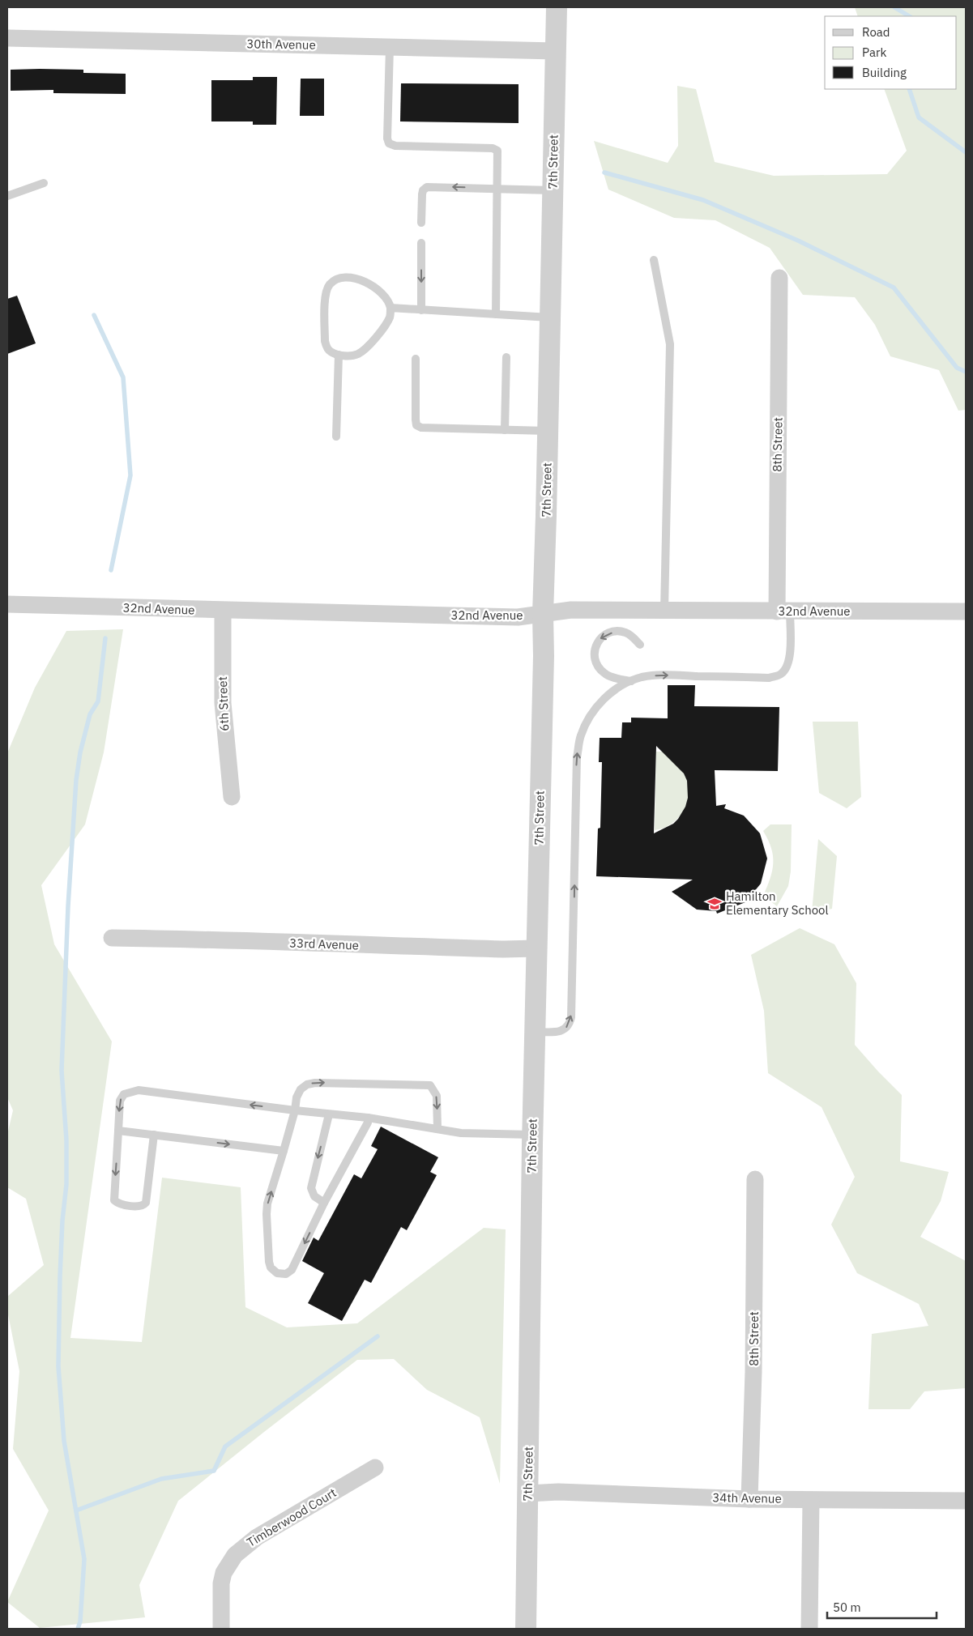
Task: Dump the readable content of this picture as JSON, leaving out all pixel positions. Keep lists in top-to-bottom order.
{
  "streets": {
    "street": [
      "30th Avenue",
      "7th Street",
      "8th Street",
      "32nd Avenue",
      "6th Street",
      "33rd Avenue",
      "34th Avenue",
      "Timberwood Court"
    ]
  },
  "crossings": [
    ["30th Avenue", "7th Street"],
    ["7th Street", "32nd Avenue"],
    ["7th Street", "33rd Avenue"],
    ["7th Street", "34th Avenue"],
    ["8th Street", "32nd Avenue"],
    ["8th Street", "34th Avenue"],
    ["32nd Avenue", "6th Street"]
  ],
  "places": {
    "school or university": ["Hamilton Elementary School"]
  },
  "legend": ["Road", "Park", "Building"],
  "scale_bar": "50 m"
}
